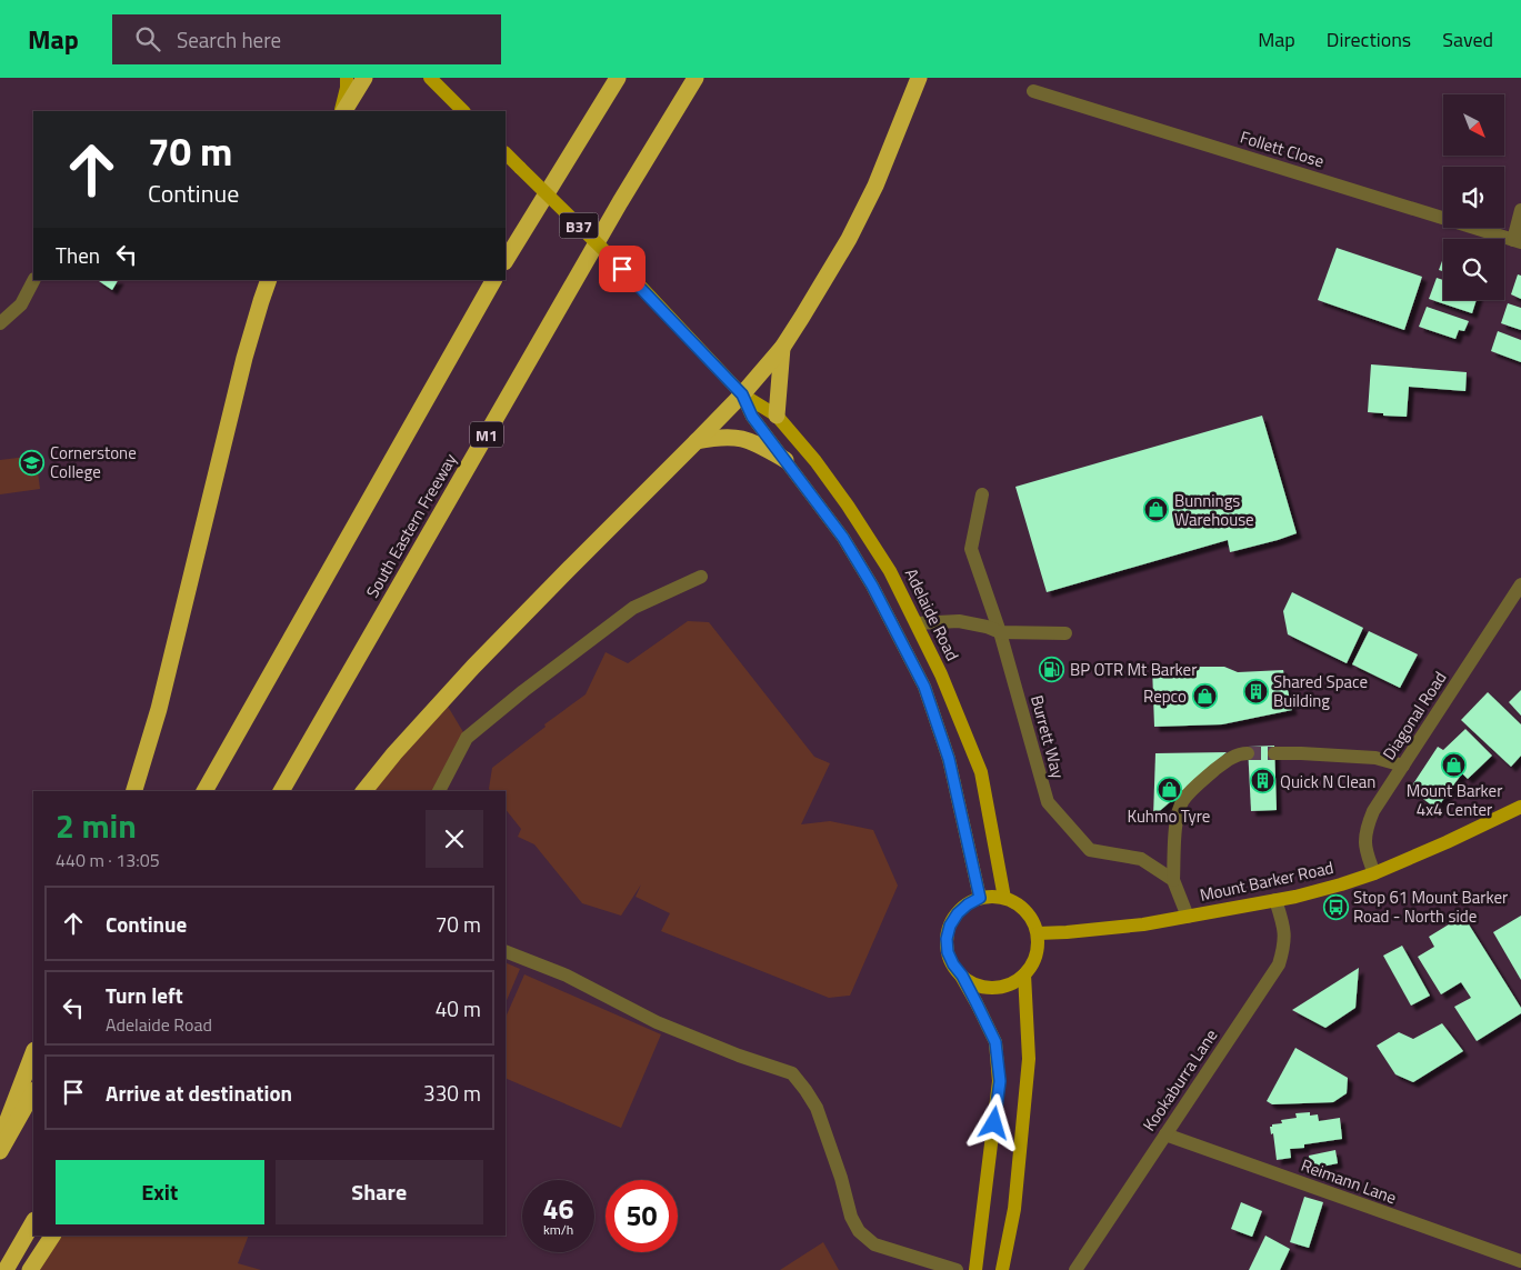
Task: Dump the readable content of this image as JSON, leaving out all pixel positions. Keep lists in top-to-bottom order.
{
  "streets": {
    "highway": ["M1", "South Eastern Freeway"],
    "main road": ["B37", "Adelaide Road", "Mount Barker Road"],
    "street": [
      "Follett Close",
      "Diagonal Road",
      "Burrett Way",
      "Kookaburra Lane",
      "Reimann Lane"
    ]
  },
  "crossings": [
    ["Adelaide Road", "Mount Barker Road"],
    ["Diagonal Road", "Mount Barker Road"],
    ["Mount Barker Road", "Kookaburra Lane"],
    ["Kookaburra Lane", "Reimann Lane"]
  ],
  "places": {
    "school or university": ["Cornerstone College"],
    "shop": [
      "Bunnings Warehouse",
      "Repco",
      "Mount Barker 4x4 Center",
      "Kuhmo Tyre"
    ],
    "fuel station": ["BP OTR Mt Barker"],
    "building": ["Shared Space Building", "Quick N Clean"],
    "bus stop": ["Stop 61 Mount Barker Road - North side"]
  },
  "north": "bottom right",
  "page": {
    "header": "Map",
    "search": "Search here",
    "nav": ["Map", "Directions", "Saved"],
    "turn": ["70 m", "Continue"],
    "then": "Then",
    "heading": ["2 min", "440 m · 13:05"],
    "list": [
      {
        "name": "Continue",
        "value": "70 m"
      },
      {
        "name": "Turn left",
        "note": "Adelaide Road",
        "value": "40 m"
      },
      {
        "name": "Arrive at destination",
        "value": "330 m"
      }
    ],
    "buttons": ["Exit", "Share"],
    "speed": "46 km/h",
    "limit": "50"
  }
}
